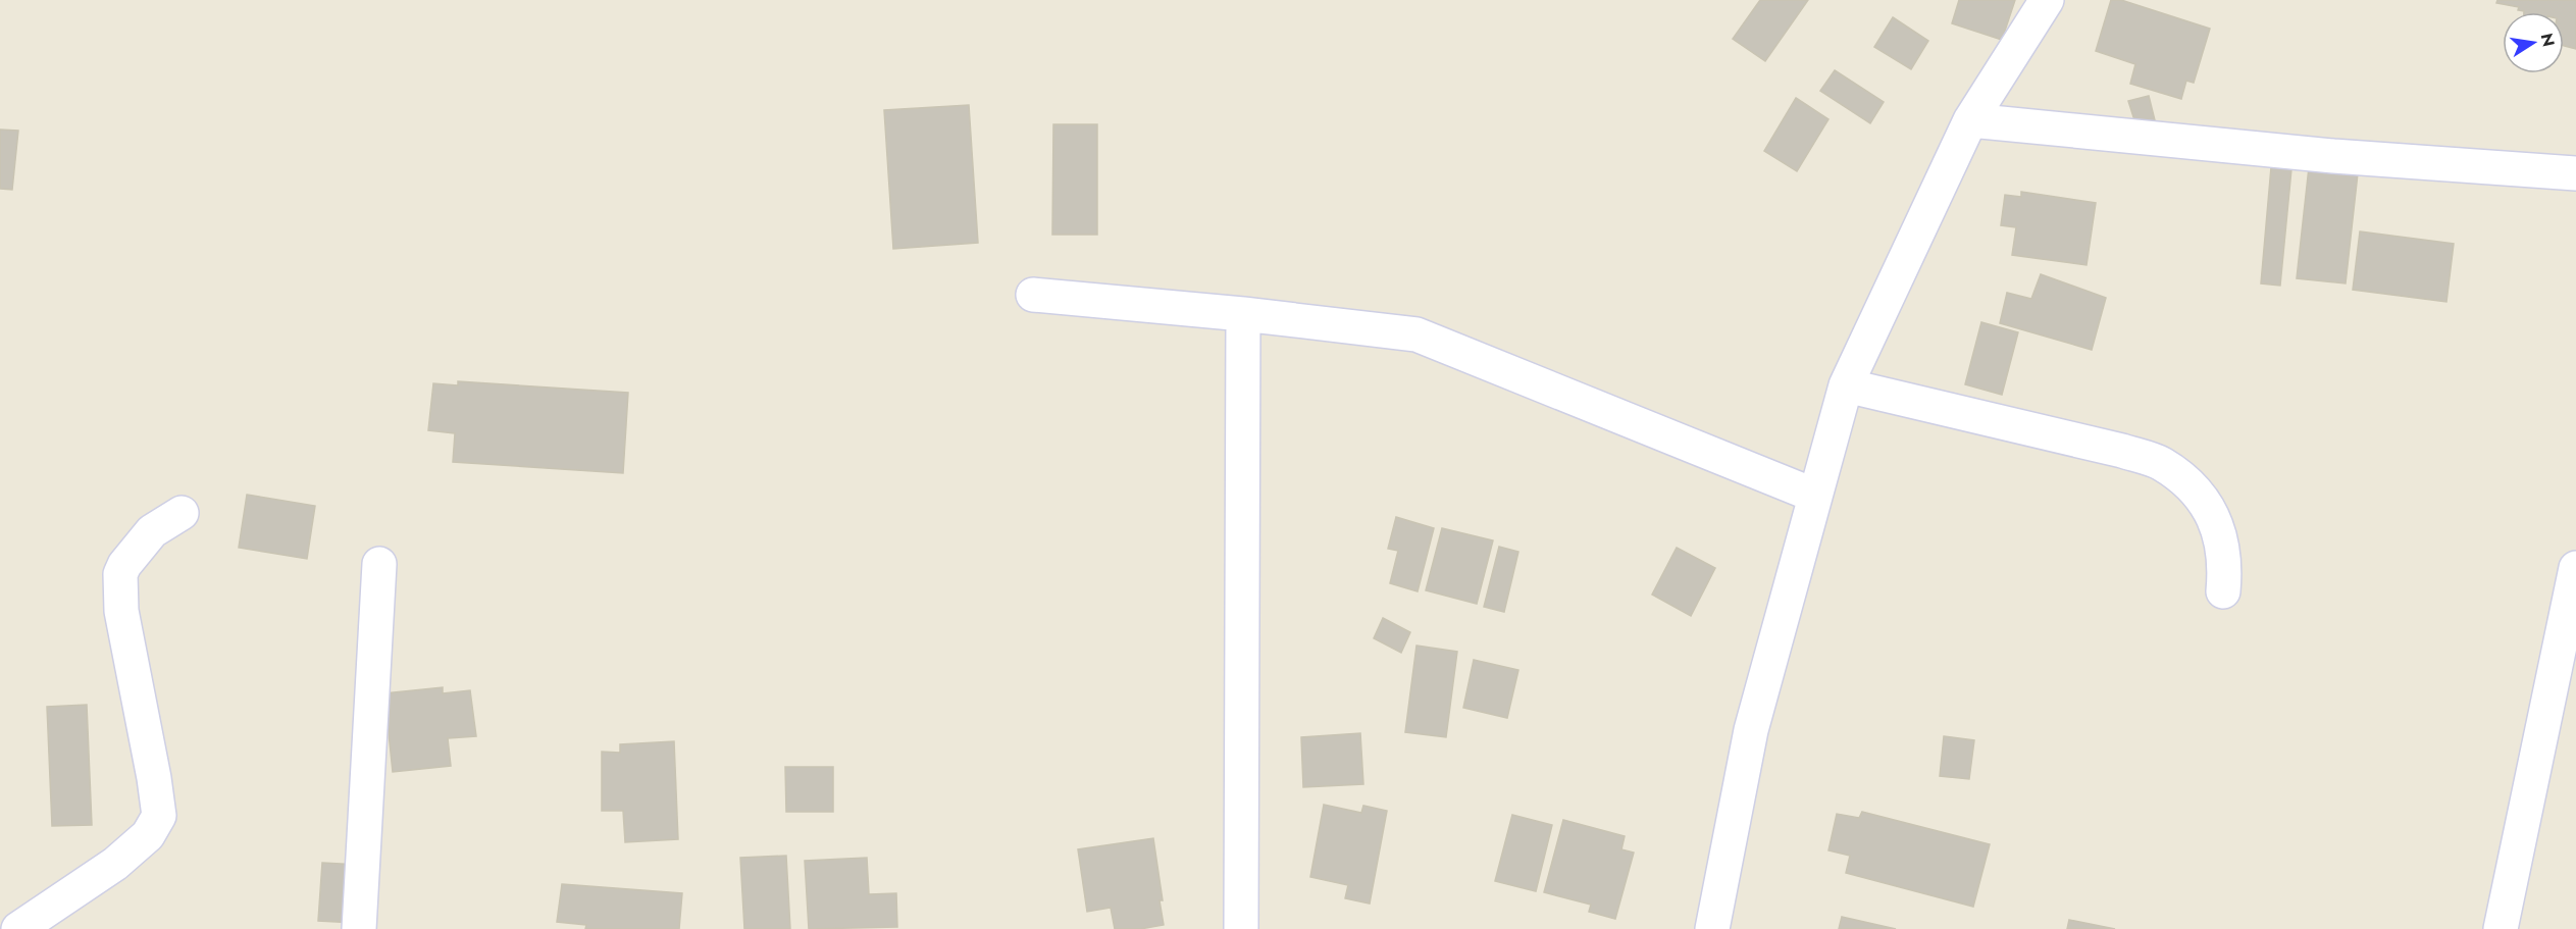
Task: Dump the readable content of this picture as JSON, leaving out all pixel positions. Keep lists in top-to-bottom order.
{
  "north": "right"
}
